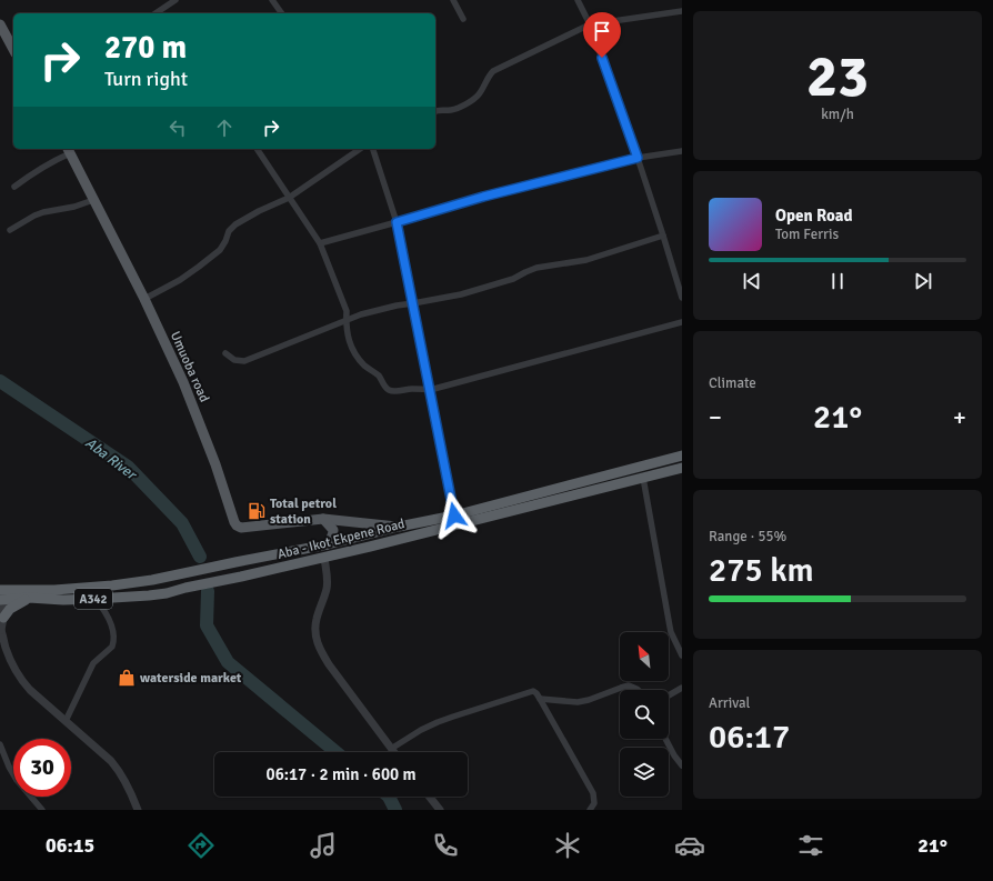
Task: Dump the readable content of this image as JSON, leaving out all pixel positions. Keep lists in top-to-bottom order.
{
  "streets": {
    "highway": ["Aba - Ikot Ekpene Road", "A342"],
    "main road": ["Umuoba road"]
  },
  "crossings": [
    ["Umuoba road", "Aba - Ikot Ekpene Road"]
  ],
  "water": ["Aba River"],
  "places": {
    "fuel station": ["Total petrol station"],
    "shop": ["waterside market"]
  },
  "north": "top left",
  "page": {
    "tile": [
      ["23", "km/h"],
      "Climate",
      ["Range · 55%", "275 km"],
      ["Arrival", "06:17"]
    ],
    "turn": ["270 m", "Turn right"],
    "song": ["Open Road", "Tom Ferris"],
    "heat": ["−", "21°", "+"],
    "limit": "30",
    "trip": "06:17 · 2 min · 600 m",
    "tabs": ["06:15", "21°"]
  }
}
